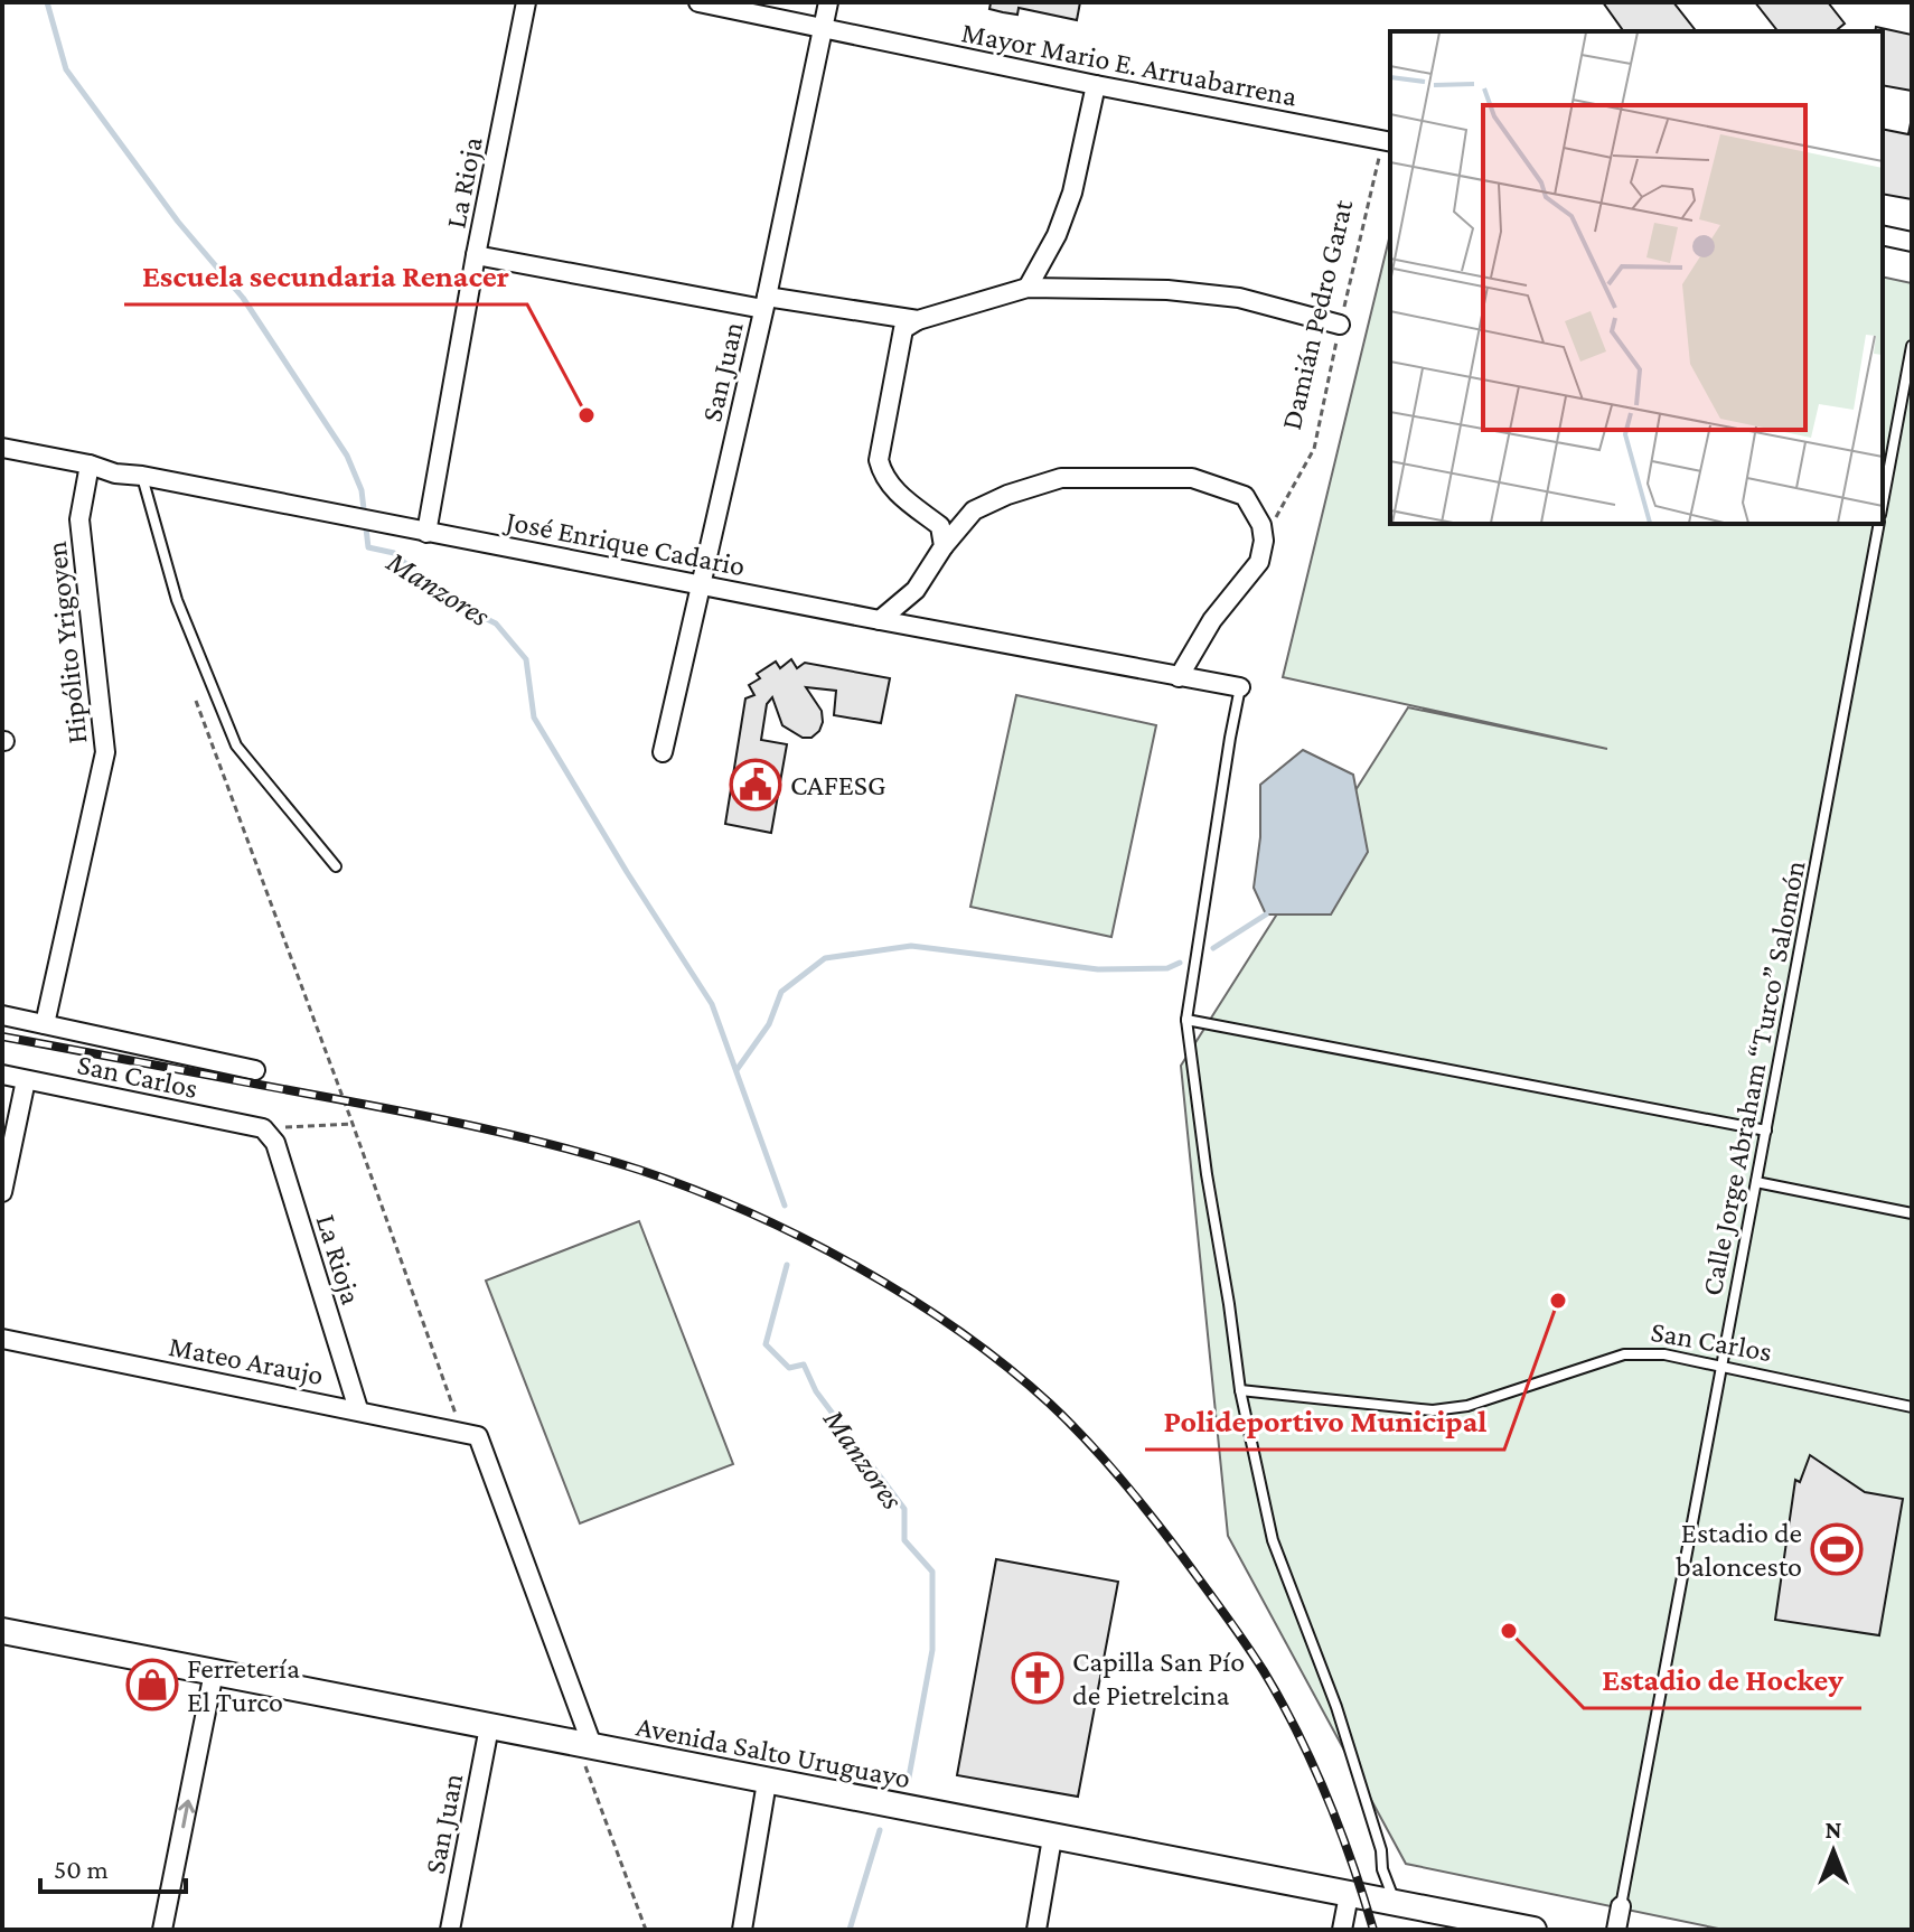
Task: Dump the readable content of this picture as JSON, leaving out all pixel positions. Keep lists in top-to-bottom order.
{
  "streets": {
    "main road": ["Avenida Salto Uruguayo"],
    "street": [
      "Mayor Mario E. Arruabarrena",
      "La Rioja",
      "San Juan",
      "José Enrique Cadario",
      "Hipólito Yrigoyen",
      "San Carlos",
      "Mateo Araujo"
    ],
    "lane": ["Calle Jorge Abraham “Turco” Salomón"],
    "path": ["Damián Pedro Garat"]
  },
  "crossings": [
    ["Mayor Mario E. Arruabarrena", "Damián Pedro Garat"],
    ["Mayor Mario E. Arruabarrena", "San Juan"],
    ["La Rioja", "José Enrique Cadario"],
    ["La Rioja", "San Carlos"],
    ["La Rioja", "Mateo Araujo"],
    ["San Juan", "José Enrique Cadario"],
    ["San Juan", "Avenida Salto Uruguayo"],
    ["José Enrique Cadario", "Hipólito Yrigoyen"],
    ["Hipólito Yrigoyen", "San Carlos"],
    ["San Carlos", "Calle Jorge Abraham “Turco” Salomón"],
    ["Mateo Araujo", "Avenida Salto Uruguayo"]
  ],
  "water": ["Manzores"],
  "places": {
    "other": ["Escuela secundaria Renacer", "Polideportivo Municipal", "Estadio de Hockey"],
    "public building": ["CAFESG"],
    "sports": ["Estadio de baloncesto"],
    "church": ["Capilla San Pío de Pietrelcina"],
    "shop": ["Ferretería El Turco"]
  },
  "scale_bar": "50 m",
  "north": "top"
}
